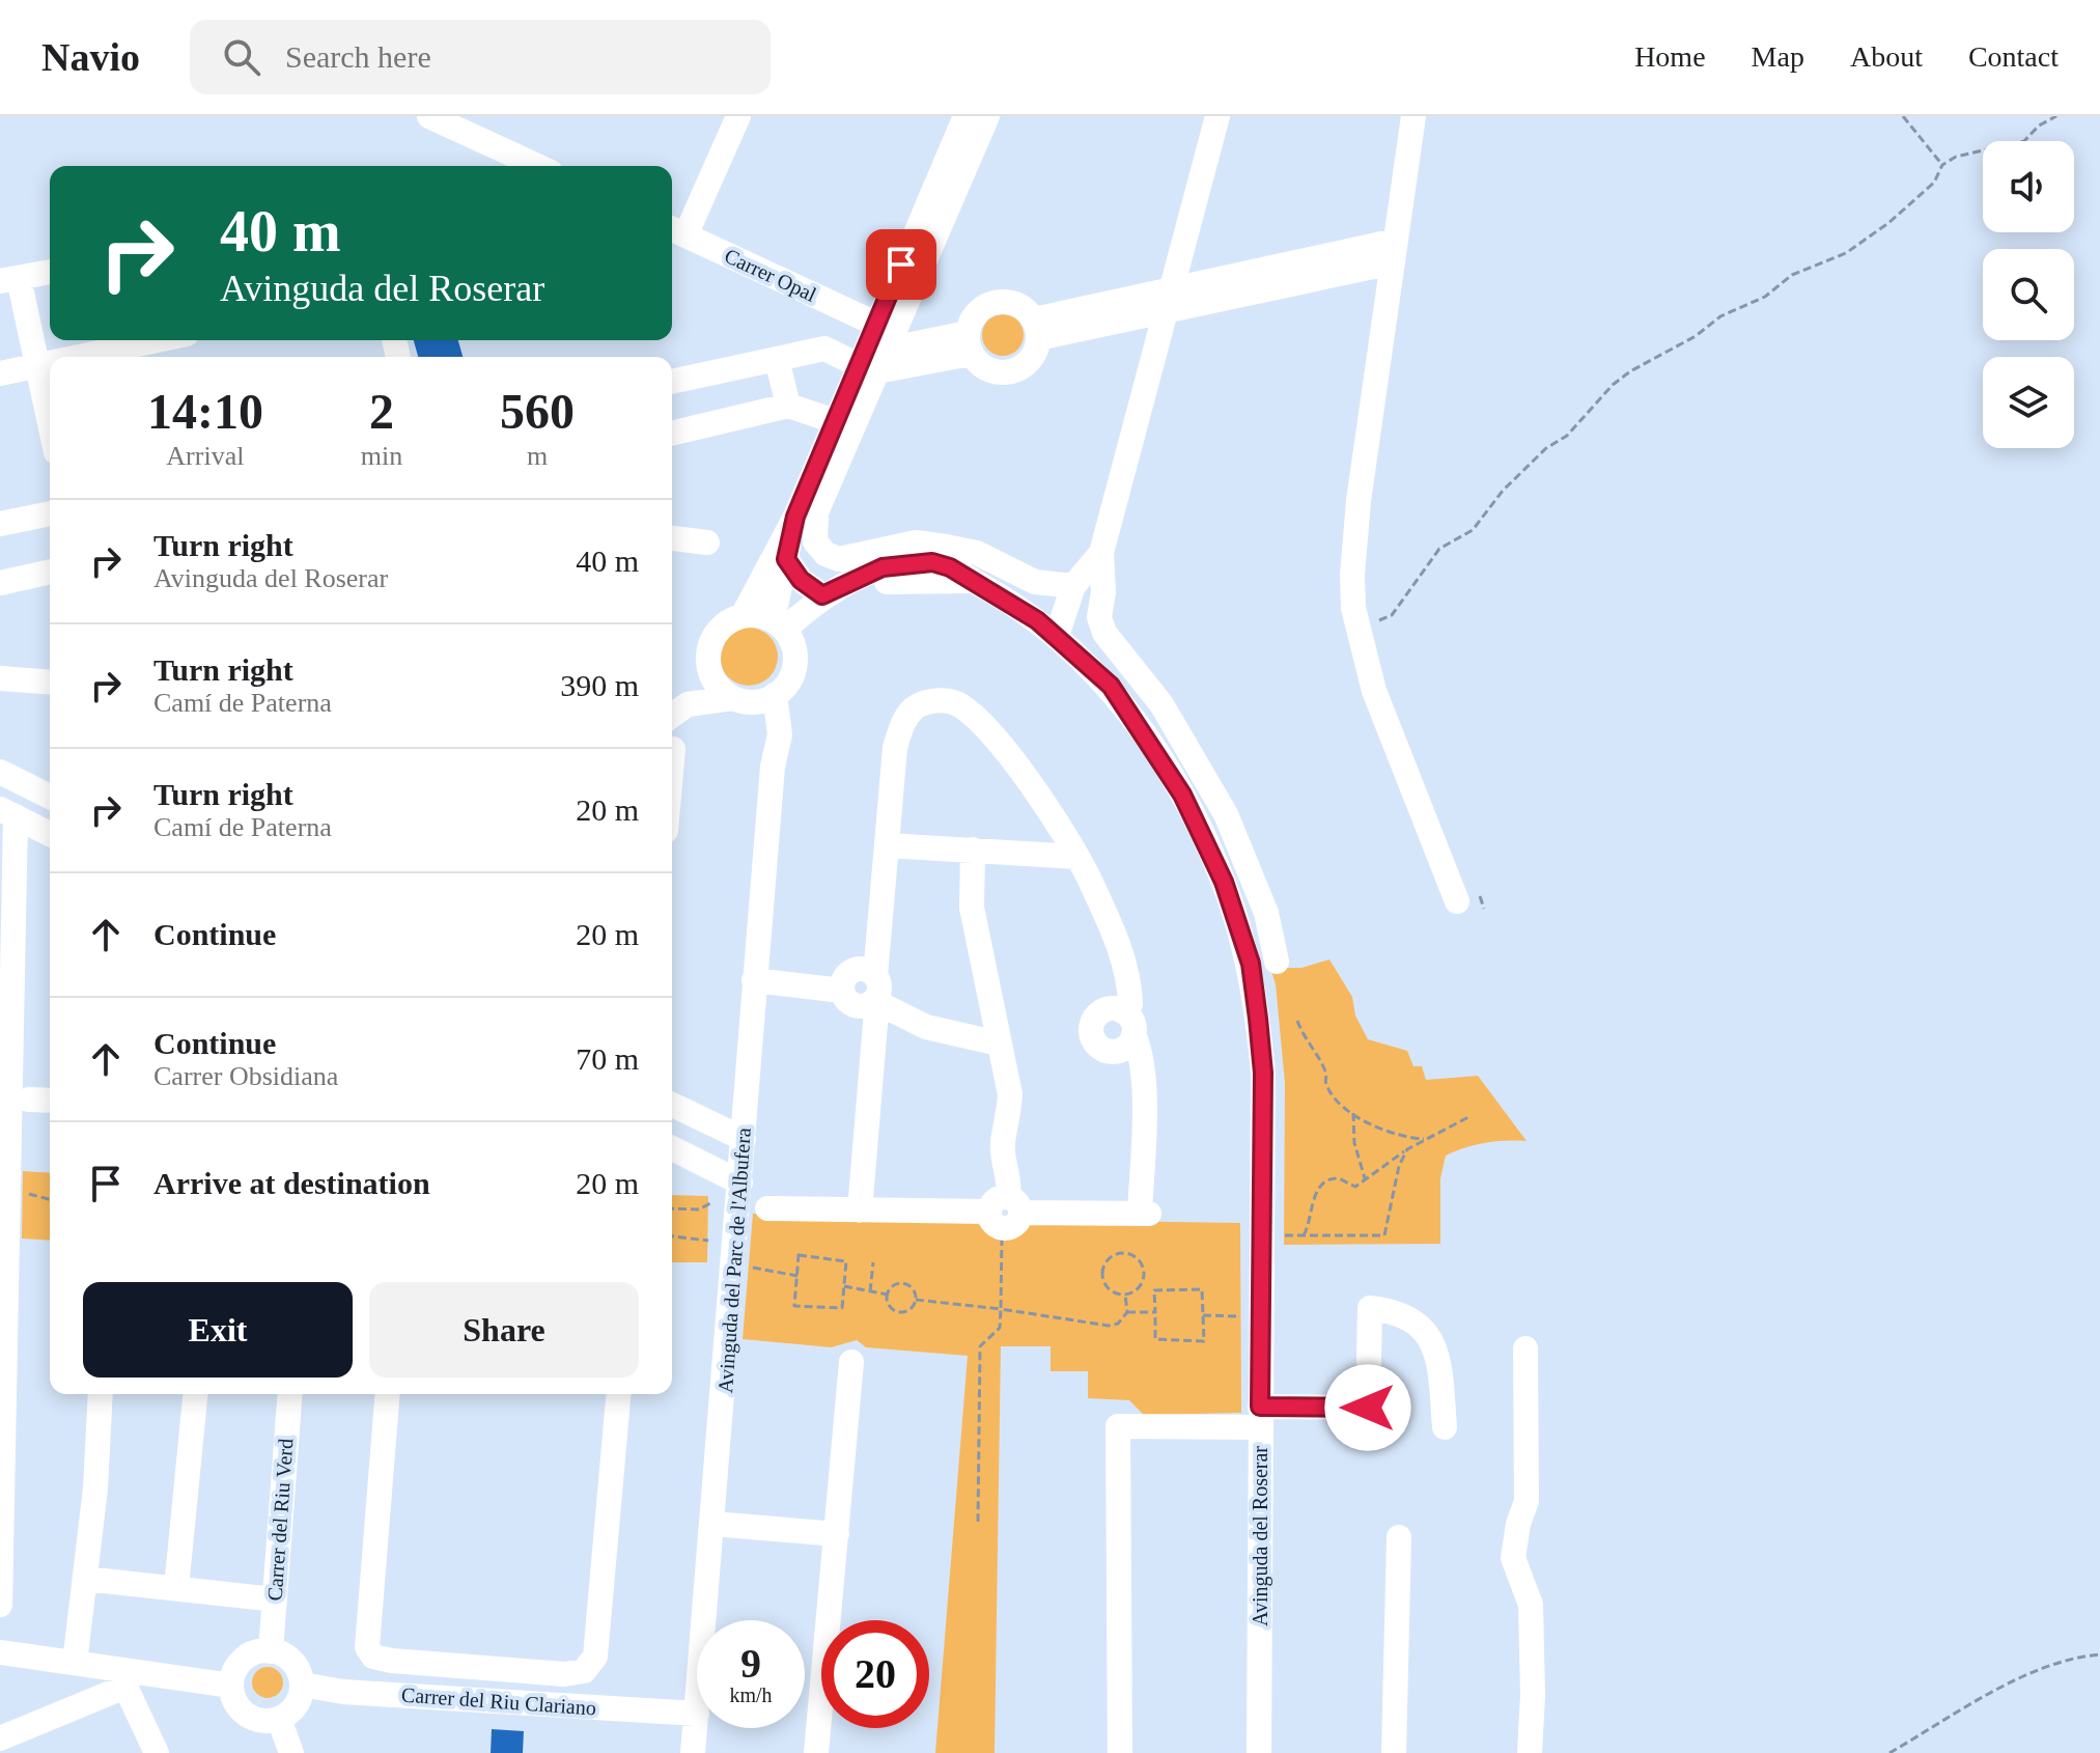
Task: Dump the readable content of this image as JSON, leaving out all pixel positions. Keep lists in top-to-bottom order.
{
  "streets": {
    "street": [
      "Carrer Opal",
      "Avinguda del Parc de l'Albufera",
      "Carrer del Riu Verd",
      "Avinguda del Roserar",
      "Carrer del Riu Clariano"
    ]
  },
  "crossings": [
    ["Avinguda del Parc de l'Albufera", "Avinguda del Roserar"],
    ["Avinguda del Parc de l'Albufera", "Carrer del Riu Clariano"],
    ["Carrer del Riu Verd", "Carrer del Riu Clariano"]
  ],
  "page": {
    "header": "Navio",
    "search": "Search here",
    "nav": [
      "Home",
      "Map",
      "About",
      "Contact"
    ],
    "turn": ["40 m", "Avinguda del Roserar"],
    "eta": [
      "14:10",
      "Arrival",
      "2",
      "min",
      "560",
      "m"
    ],
    "list": [
      {
        "name": "Turn right",
        "note": "Avinguda del Roserar",
        "value": "40 m"
      },
      {
        "name": "Turn right",
        "note": "Camí de Paterna",
        "value": "390 m"
      },
      {
        "name": "Turn right",
        "note": "Camí de Paterna",
        "value": "20 m"
      },
      {
        "name": "Continue",
        "value": "20 m"
      },
      {
        "name": "Continue",
        "note": "Carrer Obsidiana",
        "value": "70 m"
      },
      {
        "name": "Arrive at destination",
        "value": "20 m"
      }
    ],
    "buttons": ["Exit", "Share"],
    "speed": "9 km/h",
    "limit": "20"
  }
}
